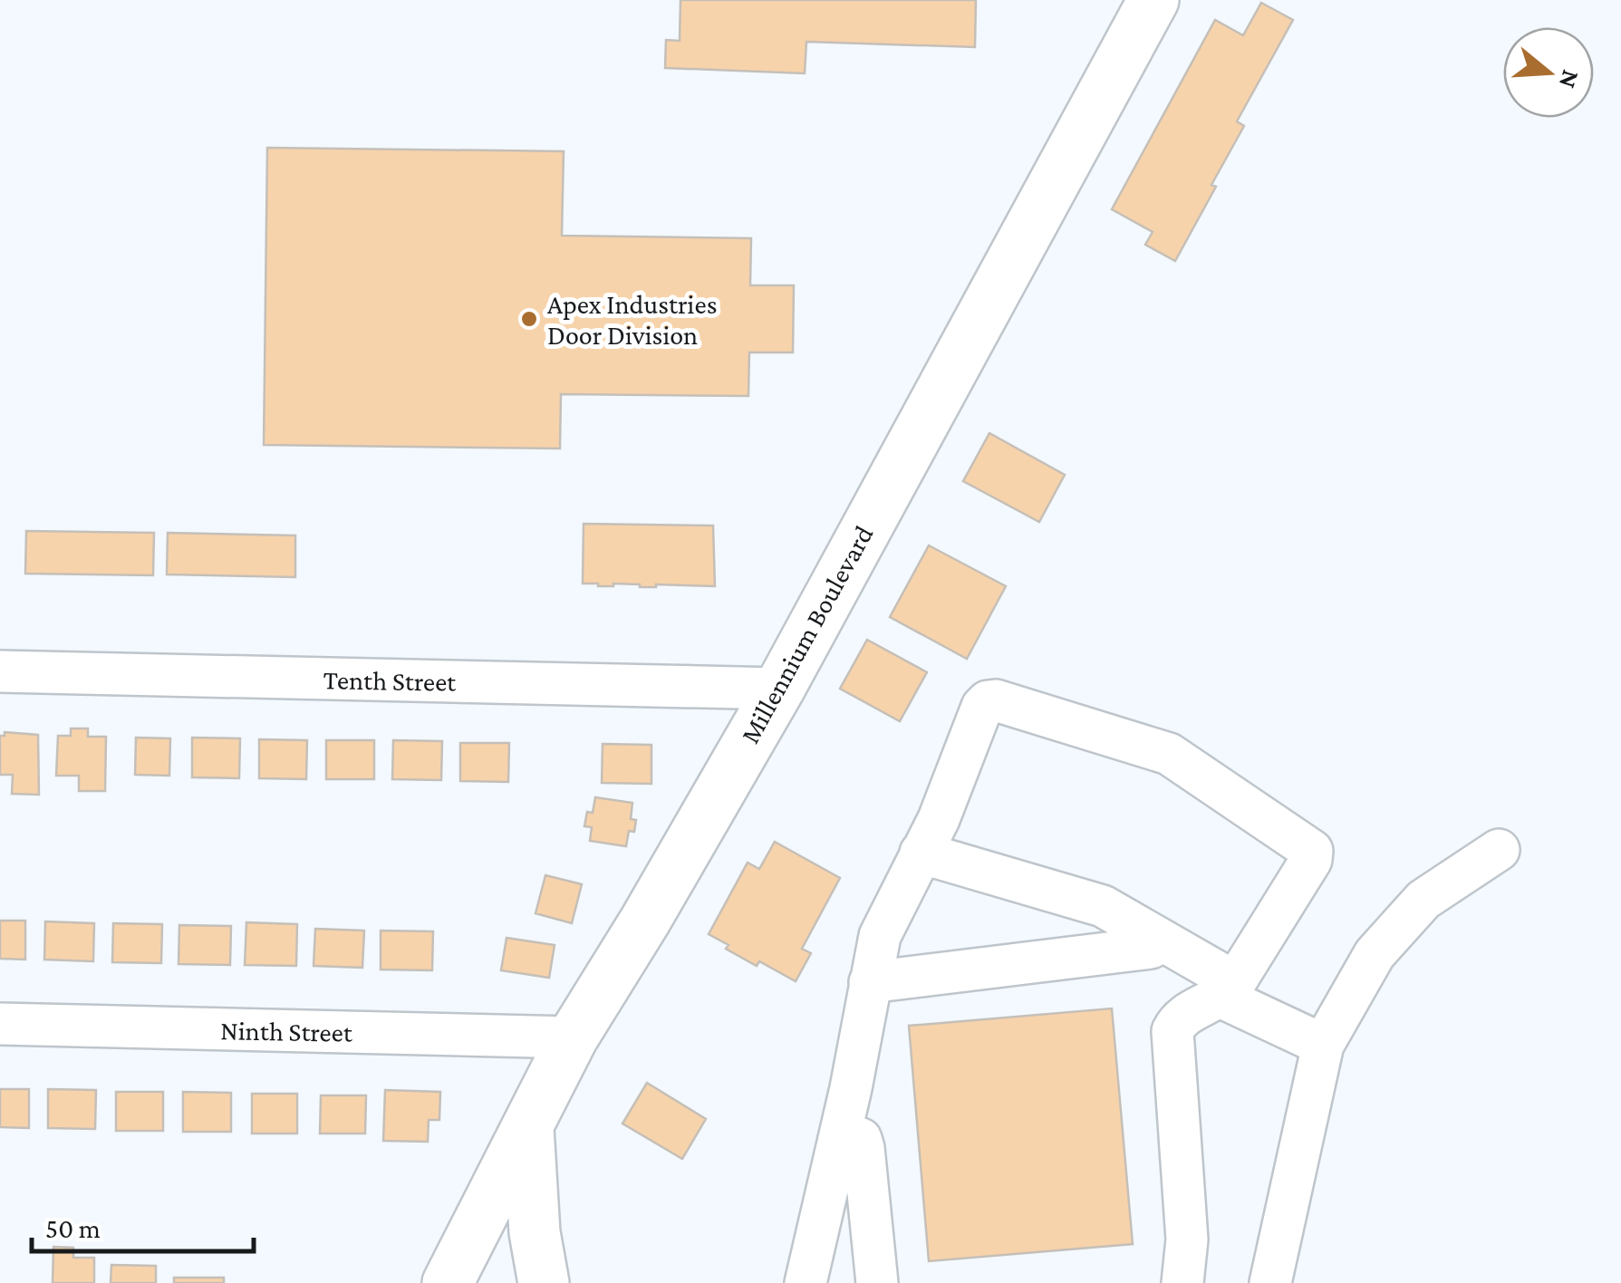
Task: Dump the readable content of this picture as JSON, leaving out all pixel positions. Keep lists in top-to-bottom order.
{
  "streets": {
    "main road": ["Millennium Boulevard"],
    "street": ["Tenth Street", "Ninth Street"]
  },
  "crossings": [
    ["Millennium Boulevard", "Tenth Street"],
    ["Millennium Boulevard", "Ninth Street"]
  ],
  "places": ["Apex Industries Door Division"],
  "scale_bar": "50 m",
  "north": "right"
}
